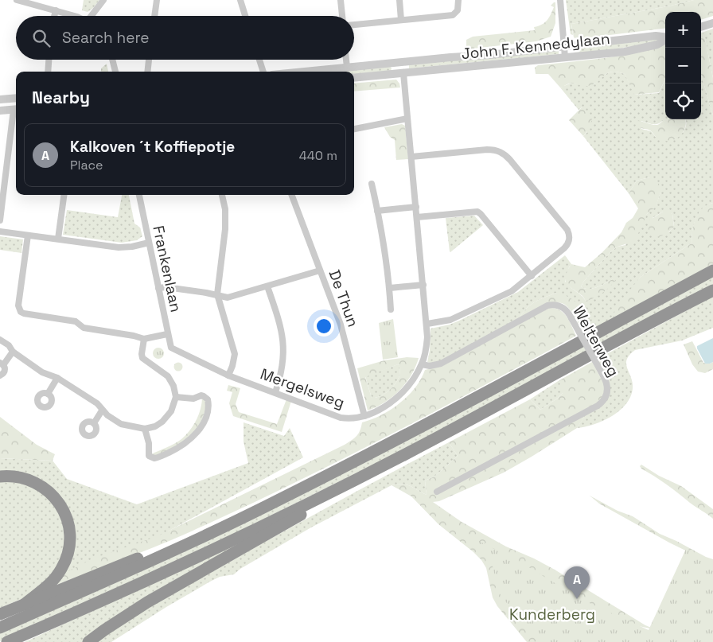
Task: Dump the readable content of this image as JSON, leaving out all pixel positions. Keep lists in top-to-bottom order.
{
  "streets": {
    "street": [
      "John F. Kennedylaan",
      "Frankenlaan",
      "De Thun",
      "Welterweg",
      "Mergelsweg"
    ]
  },
  "crossings": [
    ["John F. Kennedylaan", "Mergelsweg"],
    ["Frankenlaan", "Mergelsweg"],
    ["De Thun", "Mergelsweg"],
    ["Welterweg", "Mergelsweg"]
  ],
  "parks": ["Kunderberg"],
  "page": {
    "map_buttons": ["+", "−"],
    "search": "Search here",
    "heading": "Nearby",
    "list": [
      {
        "mark": "A",
        "name": "Kalkoven ´t Koffiepotje",
        "note": "Place",
        "value": "440 m"
      }
    ],
    "pins": "A"
  }
}
